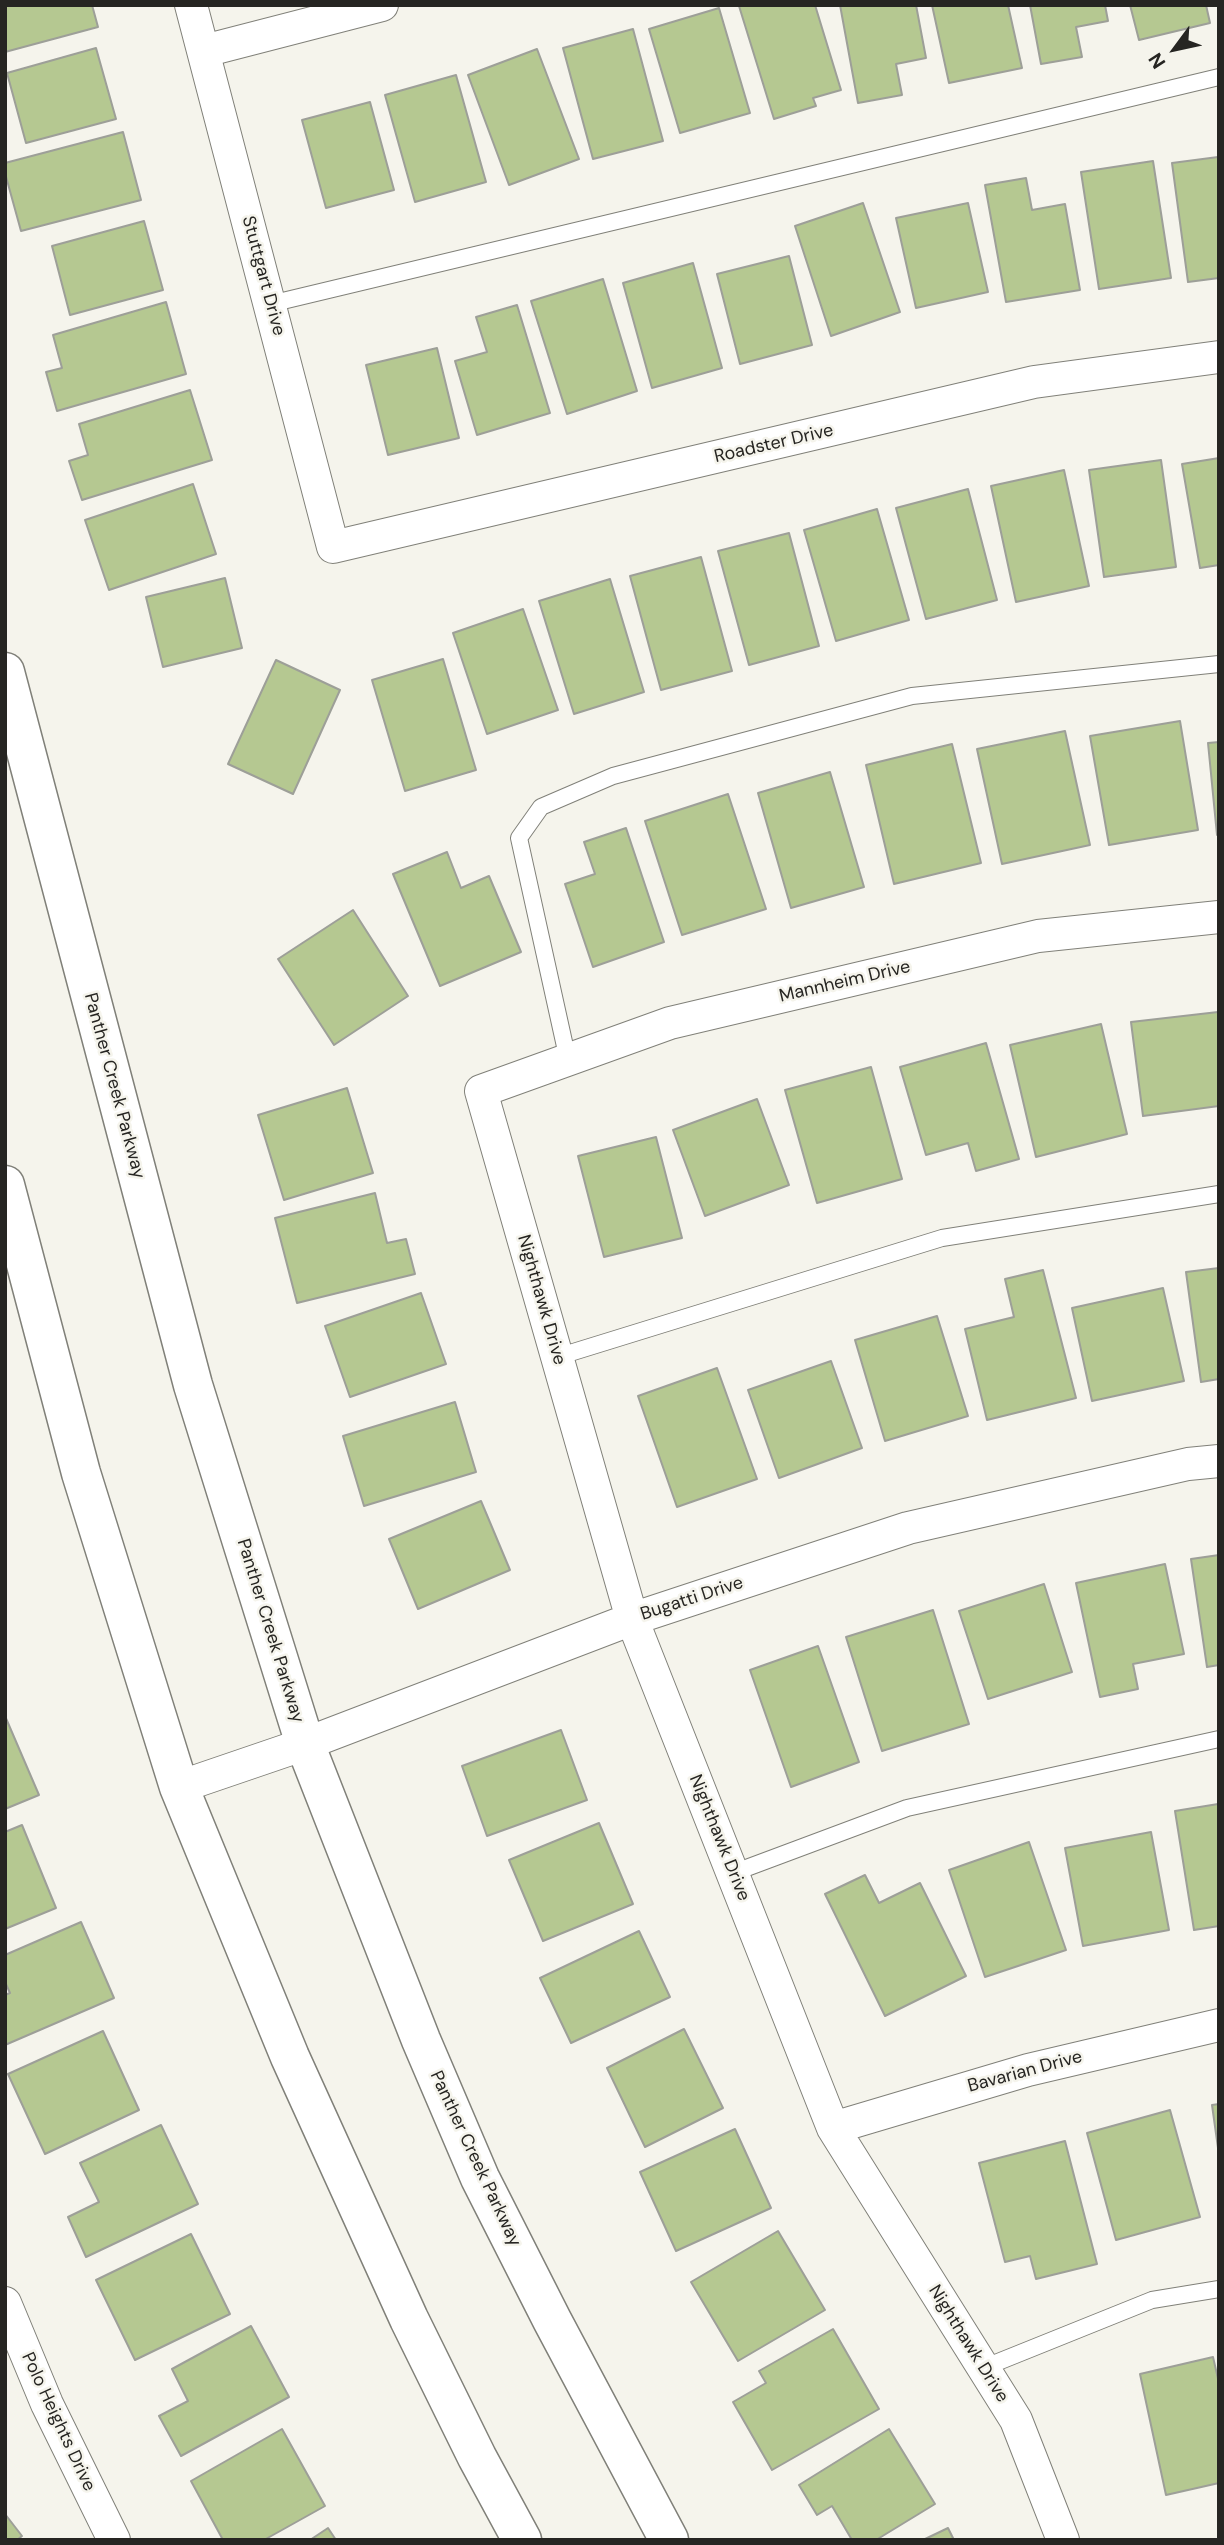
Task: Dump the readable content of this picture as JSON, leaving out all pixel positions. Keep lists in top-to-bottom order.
{
  "streets": {
    "main road": ["Panther Creek Parkway"],
    "street": [
      "Stuttgart Drive",
      "Roadster Drive",
      "Mannheim Drive",
      "Nighthawk Drive",
      "Bugatti Drive",
      "Bavarian Drive",
      "Polo Heights Drive"
    ]
  },
  "crossings": [
    ["Stuttgart Drive", "Roadster Drive"],
    ["Mannheim Drive", "Nighthawk Drive"],
    ["Panther Creek Parkway", "Bugatti Drive"],
    ["Nighthawk Drive", "Bugatti Drive"],
    ["Nighthawk Drive", "Bavarian Drive"]
  ],
  "north": "bottom left"
}
